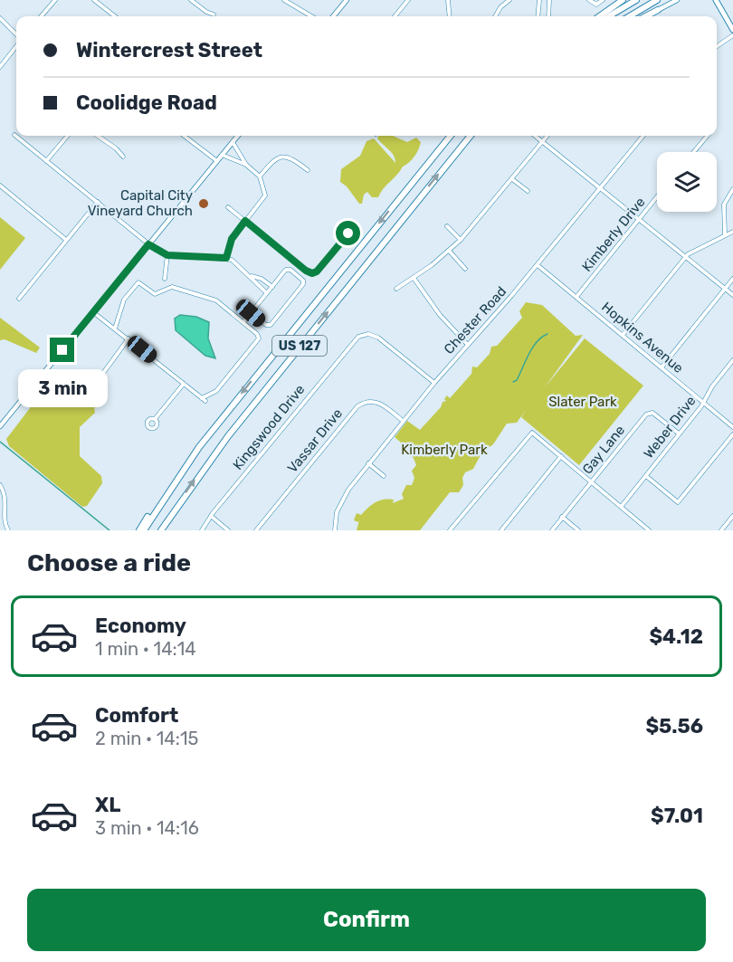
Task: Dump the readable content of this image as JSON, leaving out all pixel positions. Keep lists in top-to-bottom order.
{
  "streets": {
    "highway": ["US 127"],
    "street": [
      "Kimberly Drive",
      "Chester Road",
      "Hopkins Avenue",
      "Kingswood Drive",
      "Weber Drive",
      "Vassar Drive",
      "Gay Lane"
    ]
  },
  "crossings": [
    ["Kimberly Drive", "Hopkins Avenue"],
    ["Chester Road", "Hopkins Avenue"],
    ["Chester Road", "Kingswood Drive"],
    ["Chester Road", "Vassar Drive"],
    ["Hopkins Avenue", "Weber Drive"],
    ["Weber Drive", "Gay Lane"]
  ],
  "parks": ["Slater Park", "Kimberly Park"],
  "places": ["Capital City Vineyard Church"],
  "page": {
    "banner": ["Wintercrest Street", "Coolidge Road"],
    "bubble": "3 min",
    "heading": "Choose a ride",
    "list": [
      {
        "name": "Economy",
        "note": "1 min · 14:14",
        "value": "$4.12"
      },
      {
        "name": "Comfort",
        "note": "2 min · 14:15",
        "value": "$5.56"
      },
      {
        "name": "XL",
        "note": "3 min · 14:16",
        "value": "$7.01"
      }
    ],
    "buttons": "Confirm"
  }
}
